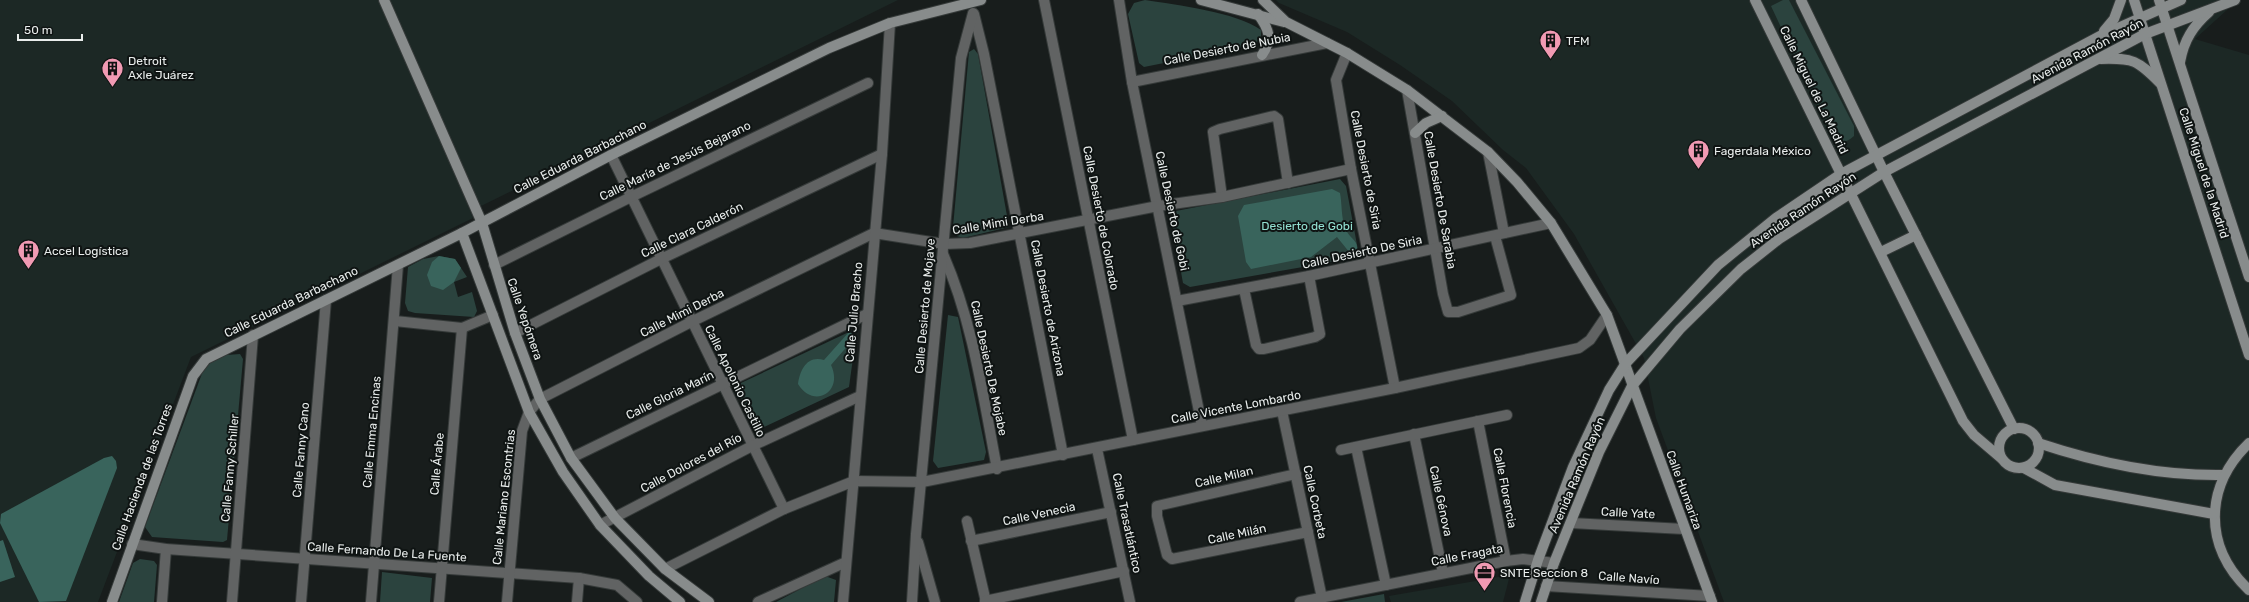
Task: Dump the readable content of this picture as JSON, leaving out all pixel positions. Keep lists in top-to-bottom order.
{
  "streets": {
    "main road": [
      "Avenida Ramón Rayón",
      "Calle Miguel de La Madrid",
      "Calle Eduarda Barbachano",
      "Calle Miguel de la Madrid",
      "Calle Yepómera",
      "Calle Hacienda de las Torres",
      "Calle Humariza"
    ],
    "street": [
      "Calle Desierto de Nubia",
      "Calle María de Jesús Bejarano",
      "Calle Desierto de Siria",
      "Calle Desierto De Sarabia",
      "Calle Desierto de Gobi",
      "Calle Desierto de Colorado",
      "Calle Mimi Derba",
      "Calle Clara Calderón",
      "Calle Desierto De Siria",
      "Calle Desierto de Mojave",
      "Calle Desierto de Arizona",
      "Calle Julio Bracho",
      "Calle Desierto De Mojabe",
      "Calle Apolonio Castillo",
      "Calle Gloria Marín",
      "Calle Vicente Lombardo",
      "Calle Emma Encinas",
      "Calle Fanny Cano",
      "Calle Dolores del Río",
      "Calle Árabe",
      "Calle Fanny Schiller",
      "Calle Milan",
      "Calle Florencia",
      "Calle Mariano Escontrias",
      "Calle Génova",
      "Calle Corbeta",
      "Calle Yate",
      "Calle Venecia",
      "Calle Trasatlántico",
      "Calle Milán",
      "Calle Fernando De La Fuente",
      "Calle Fragata",
      "Calle Navío"
    ]
  },
  "crossings": [
    ["Calle Desierto de Nubia", "Calle Desierto de Gobi"],
    ["Calle Desierto de Nubia", "Calle Humariza"],
    ["Avenida Ramón Rayón", "Calle Miguel de La Madrid"],
    ["Avenida Ramón Rayón", "Calle Miguel de la Madrid"],
    ["Avenida Ramón Rayón", "Calle Humariza"],
    ["Avenida Ramón Rayón", "Calle Yate"],
    ["Avenida Ramón Rayón", "Calle Fragata"],
    ["Avenida Ramón Rayón", "Calle Navío"],
    ["Calle Eduarda Barbachano", "Calle Desierto de Arizona"],
    ["Calle Eduarda Barbachano", "Calle Julio Bracho"],
    ["Calle Eduarda Barbachano", "Calle Yepómera"],
    ["Calle Eduarda Barbachano", "Calle Apolonio Castillo"],
    ["Calle Eduarda Barbachano", "Calle Emma Encinas"],
    ["Calle Eduarda Barbachano", "Calle Fanny Cano"],
    ["Calle Eduarda Barbachano", "Calle Fanny Schiller"],
    ["Calle Eduarda Barbachano", "Calle Hacienda de las Torres"],
    ["Calle María de Jesús Bejarano", "Calle Yepómera"],
    ["Calle María de Jesús Bejarano", "Calle Apolonio Castillo"],
    ["Calle Desierto de Siria", "Calle Mimi Derba"],
    ["Calle Desierto de Siria", "Calle Desierto De Siria"],
    ["Calle Desierto de Siria", "Calle Vicente Lombardo"],
    ["Calle Desierto de Siria", "Calle Humariza"],
    ["Calle Desierto De Sarabia", "Calle Desierto De Siria"],
    ["Calle Desierto De Sarabia", "Calle Humariza"],
    ["Calle Desierto de Gobi", "Calle Mimi Derba"],
    ["Calle Desierto de Gobi", "Calle Desierto De Siria"],
    ["Calle Desierto de Gobi", "Calle Vicente Lombardo"],
    ["Calle Desierto de Colorado", "Calle Mimi Derba"],
    ["Calle Desierto de Colorado", "Calle Vicente Lombardo"],
    ["Calle Mimi Derba", "Calle Desierto de Mojave"],
    ["Calle Mimi Derba", "Calle Desierto de Arizona"],
    ["Calle Mimi Derba", "Calle Julio Bracho"],
    ["Calle Mimi Derba", "Calle Yepómera"],
    ["Calle Mimi Derba", "Calle Desierto De Mojabe"],
    ["Calle Mimi Derba", "Calle Apolonio Castillo"],
    ["Calle Mimi Derba", "Calle Mariano Escontrias"],
    ["Calle Clara Calderón", "Calle Julio Bracho"],
    ["Calle Clara Calderón", "Calle Yepómera"],
    ["Calle Clara Calderón", "Calle Apolonio Castillo"],
    ["Calle Desierto De Siria", "Calle Humariza"],
    ["Calle Desierto de Mojave", "Calle Desierto de Arizona"],
    ["Calle Desierto de Mojave", "Calle Desierto De Mojabe"],
    ["Calle Desierto de Mojave", "Calle Vicente Lombardo"],
    ["Calle Desierto de Arizona", "Calle Vicente Lombardo"],
    ["Calle Julio Bracho", "Calle Gloria Marín"],
    ["Calle Julio Bracho", "Calle Vicente Lombardo"],
    ["Calle Julio Bracho", "Calle Dolores del Río"],
    ["Calle Yepómera", "Calle Gloria Marín"],
    ["Calle Yepómera", "Calle Dolores del Río"],
    ["Calle Yepómera", "Calle Mariano Escontrias"],
    ["Calle Desierto De Mojabe", "Calle Vicente Lombardo"],
    ["Calle Apolonio Castillo", "Calle Gloria Marín"],
    ["Calle Apolonio Castillo", "Calle Dolores del Río"],
    ["Calle Vicente Lombardo", "Calle Humariza"],
    ["Calle Vicente Lombardo", "Calle Corbeta"],
    ["Calle Vicente Lombardo", "Calle Trasatlántico"],
    ["Calle Emma Encinas", "Calle Fernando De La Fuente"],
    ["Calle Fanny Cano", "Calle Fernando De La Fuente"],
    ["Calle Árabe", "Calle Fernando De La Fuente"],
    ["Calle Fanny Schiller", "Calle Fernando De La Fuente"],
    ["Calle Hacienda de las Torres", "Calle Fernando De La Fuente"],
    ["Calle Milan", "Calle Corbeta"],
    ["Calle Milan", "Calle Milán"],
    ["Calle Florencia", "Calle Fragata"],
    ["Calle Humariza", "Calle Yate"],
    ["Calle Humariza", "Calle Navío"],
    ["Calle Mariano Escontrias", "Calle Fernando De La Fuente"],
    ["Calle Génova", "Calle Fragata"],
    ["Calle Corbeta", "Calle Milán"],
    ["Calle Corbeta", "Calle Fragata"],
    ["Calle Venecia", "Calle Trasatlántico"]
  ],
  "parks": ["Desierto de Gobi"],
  "places": {
    "building": [
      "TFM",
      "Detroit Axle Juárez",
      "Fagerdala México",
      "Accel Logística"
    ],
    "office": ["SNTE Seccíon 8"]
  },
  "scale_bar": "50 m"
}
